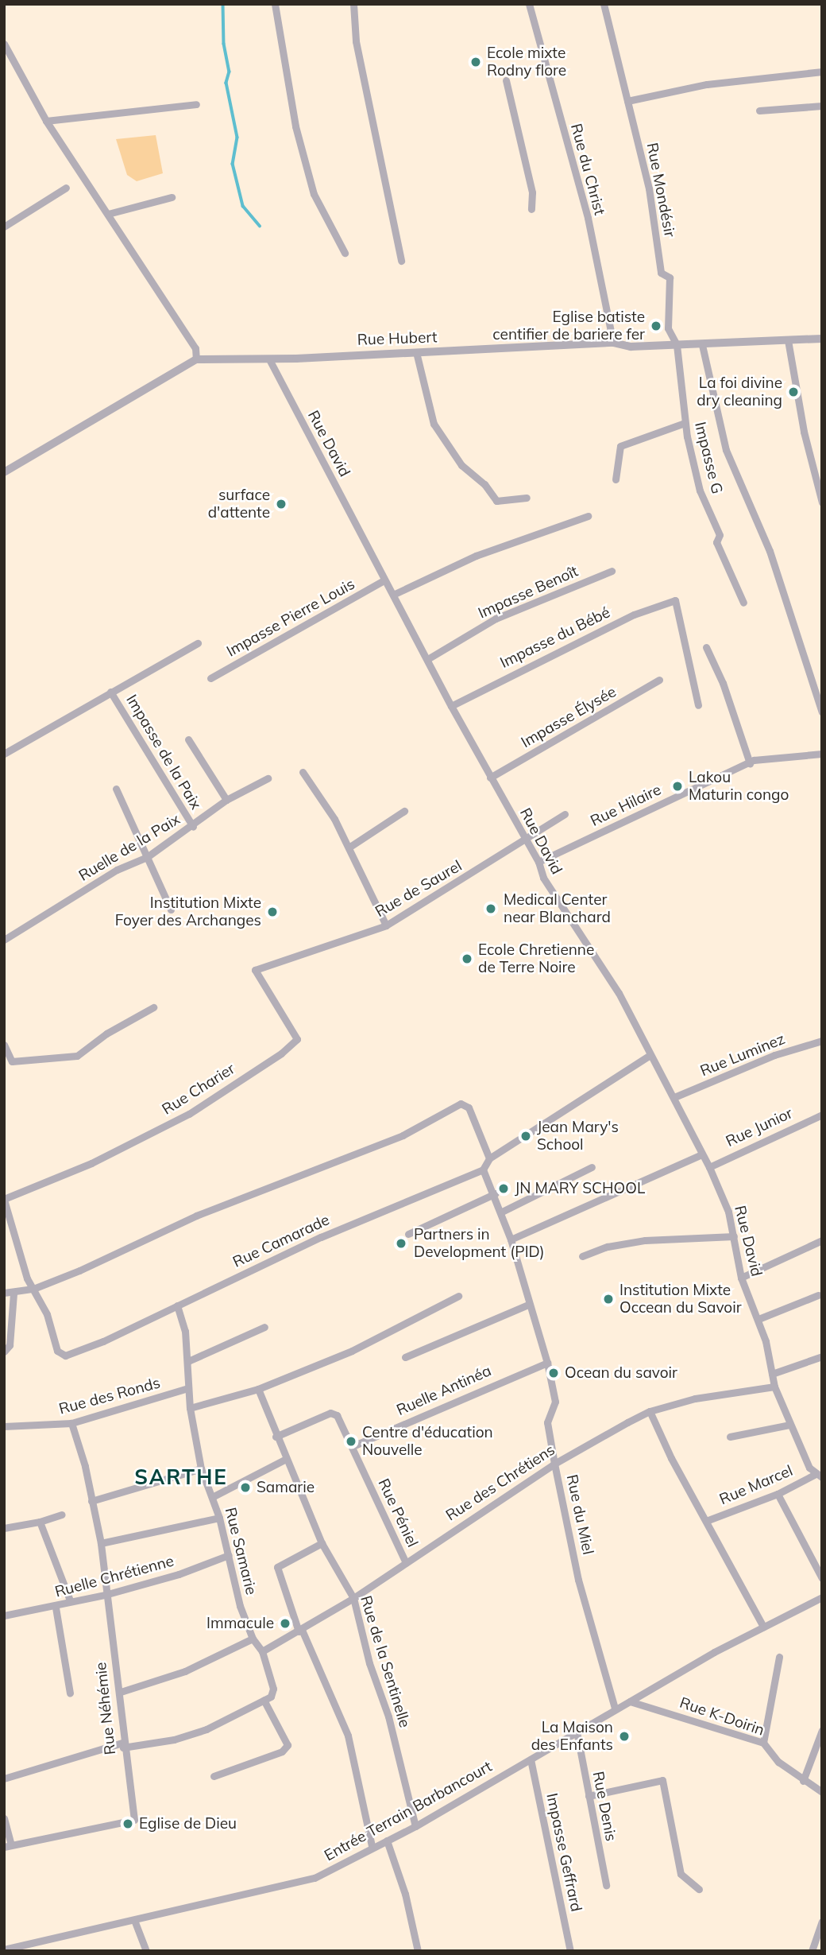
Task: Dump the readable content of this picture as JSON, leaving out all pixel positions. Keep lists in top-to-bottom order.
{
  "streets": {
    "street": [
      "Rue du Christ",
      "Rue Mondésir",
      "Rue Hubert",
      "Rue David",
      "Impasse G",
      "Impasse Benoît",
      "Impasse Pierre Louis",
      "Impasse du Bébé",
      "Impasse Élysée",
      "Impasse de la Paix",
      "Rue Hilaire",
      "Ruelle de la Paix",
      "Rue de Saurel",
      "Rue Luminez",
      "Rue Charier",
      "Rue Junior",
      "Rue Camarade",
      "Ruelle Antinéa",
      "Rue des Ronds",
      "Rue des Chrétiens",
      "Rue Marcel",
      "Rue Péniel",
      "Rue du Miel",
      "Rue Samarie",
      "Ruelle Chrétienne",
      "Rue de la Sentinelle",
      "Rue Néhémie",
      "Rue K-Doirin",
      "Rue Denis",
      "Entrée Terrain Barbancourt",
      "Impasse Geffrard"
    ]
  },
  "crossings": [
    ["Rue du Christ", "Rue Hubert"],
    ["Rue Mondésir", "Rue Hubert"],
    ["Rue Mondésir", "Impasse G"],
    ["Rue Hubert", "Rue David"],
    ["Rue Hubert", "Impasse G"],
    ["Rue David", "Impasse Benoît"],
    ["Rue David", "Impasse Pierre Louis"],
    ["Rue David", "Impasse du Bébé"],
    ["Rue David", "Impasse Élysée"],
    ["Rue David", "Rue Hilaire"],
    ["Rue David", "Rue de Saurel"],
    ["Rue David", "Rue Luminez"],
    ["Rue David", "Rue Junior"],
    ["Rue David", "Rue des Chrétiens"],
    ["Rue David", "Rue Marcel"],
    ["Impasse de la Paix", "Ruelle de la Paix"],
    ["Rue de Saurel", "Rue Charier"],
    ["Rue Charier", "Rue Camarade"],
    ["Rue Camarade", "Rue du Miel"],
    ["Rue Camarade", "Rue Samarie"],
    ["Ruelle Antinéa", "Rue Péniel"],
    ["Ruelle Antinéa", "Rue du Miel"],
    ["Rue des Ronds", "Rue Samarie"],
    ["Rue des Ronds", "Rue Néhémie"],
    ["Rue des Chrétiens", "Rue Péniel"],
    ["Rue des Chrétiens", "Rue du Miel"],
    ["Rue des Chrétiens", "Rue Samarie"],
    ["Rue des Chrétiens", "Rue de la Sentinelle"],
    ["Rue Péniel", "Rue de la Sentinelle"],
    ["Rue du Miel", "Entrée Terrain Barbancourt"],
    ["Rue Samarie", "Ruelle Chrétienne"],
    ["Ruelle Chrétienne", "Rue Néhémie"],
    ["Rue de la Sentinelle", "Entrée Terrain Barbancourt"],
    ["Rue K-Doirin", "Entrée Terrain Barbancourt"],
    ["Rue Denis", "Entrée Terrain Barbancourt"],
    ["Entrée Terrain Barbancourt", "Impasse Geffrard"]
  ],
  "districts": ["SARTHE"],
  "places": [
    "Ecole mixte Rodny flore",
    "Eglise batiste centifier de bariere fer",
    "La foi divine dry cleaning",
    "surface d'attente",
    "Lakou Maturin congo",
    "Medical Center near Blanchard",
    "Institution Mixte Foyer des Archanges",
    "Ecole Chretienne de Terre Noire",
    "Jean Mary's School",
    "JN MARY SCHOOL",
    "Partners in Development (PID)",
    "Institution Mixte Occean du Savoir",
    "Ocean du savoir",
    "Centre d'éducation Nouvelle",
    "Samarie",
    "Immacule",
    "La Maison des Enfants",
    "Eglise de Dieu"
  ]
}
